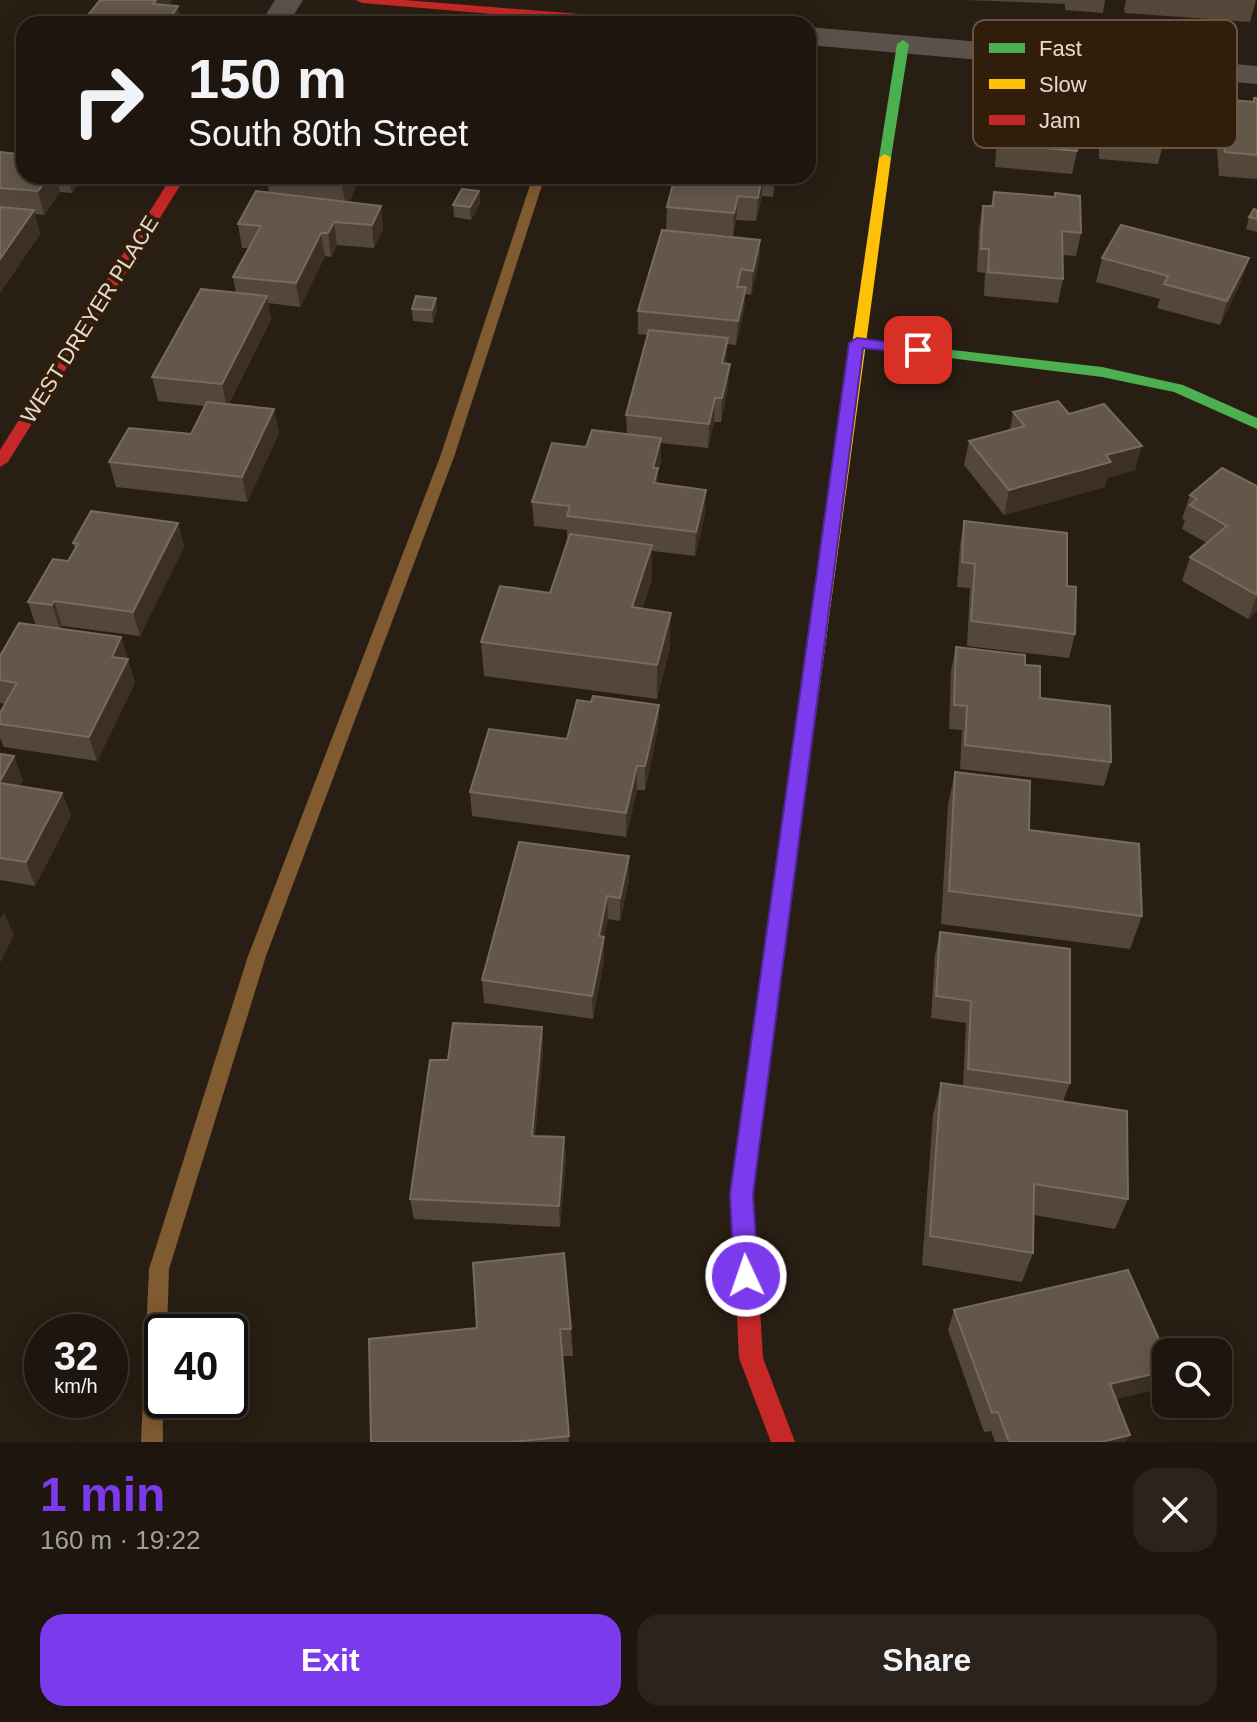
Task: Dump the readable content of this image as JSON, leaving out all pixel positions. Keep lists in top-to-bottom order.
{
  "streets": {
    "street": ["WEST DREYER PLACE"]
  },
  "legend": ["Fast", "Slow", "Jam"],
  "page": {
    "turn": ["150 m", "South 80th Street"],
    "speed": "32 km/h",
    "limit": "40",
    "heading": ["1 min", "160 m · 19:22"],
    "buttons": ["Exit", "Share"]
  }
}
